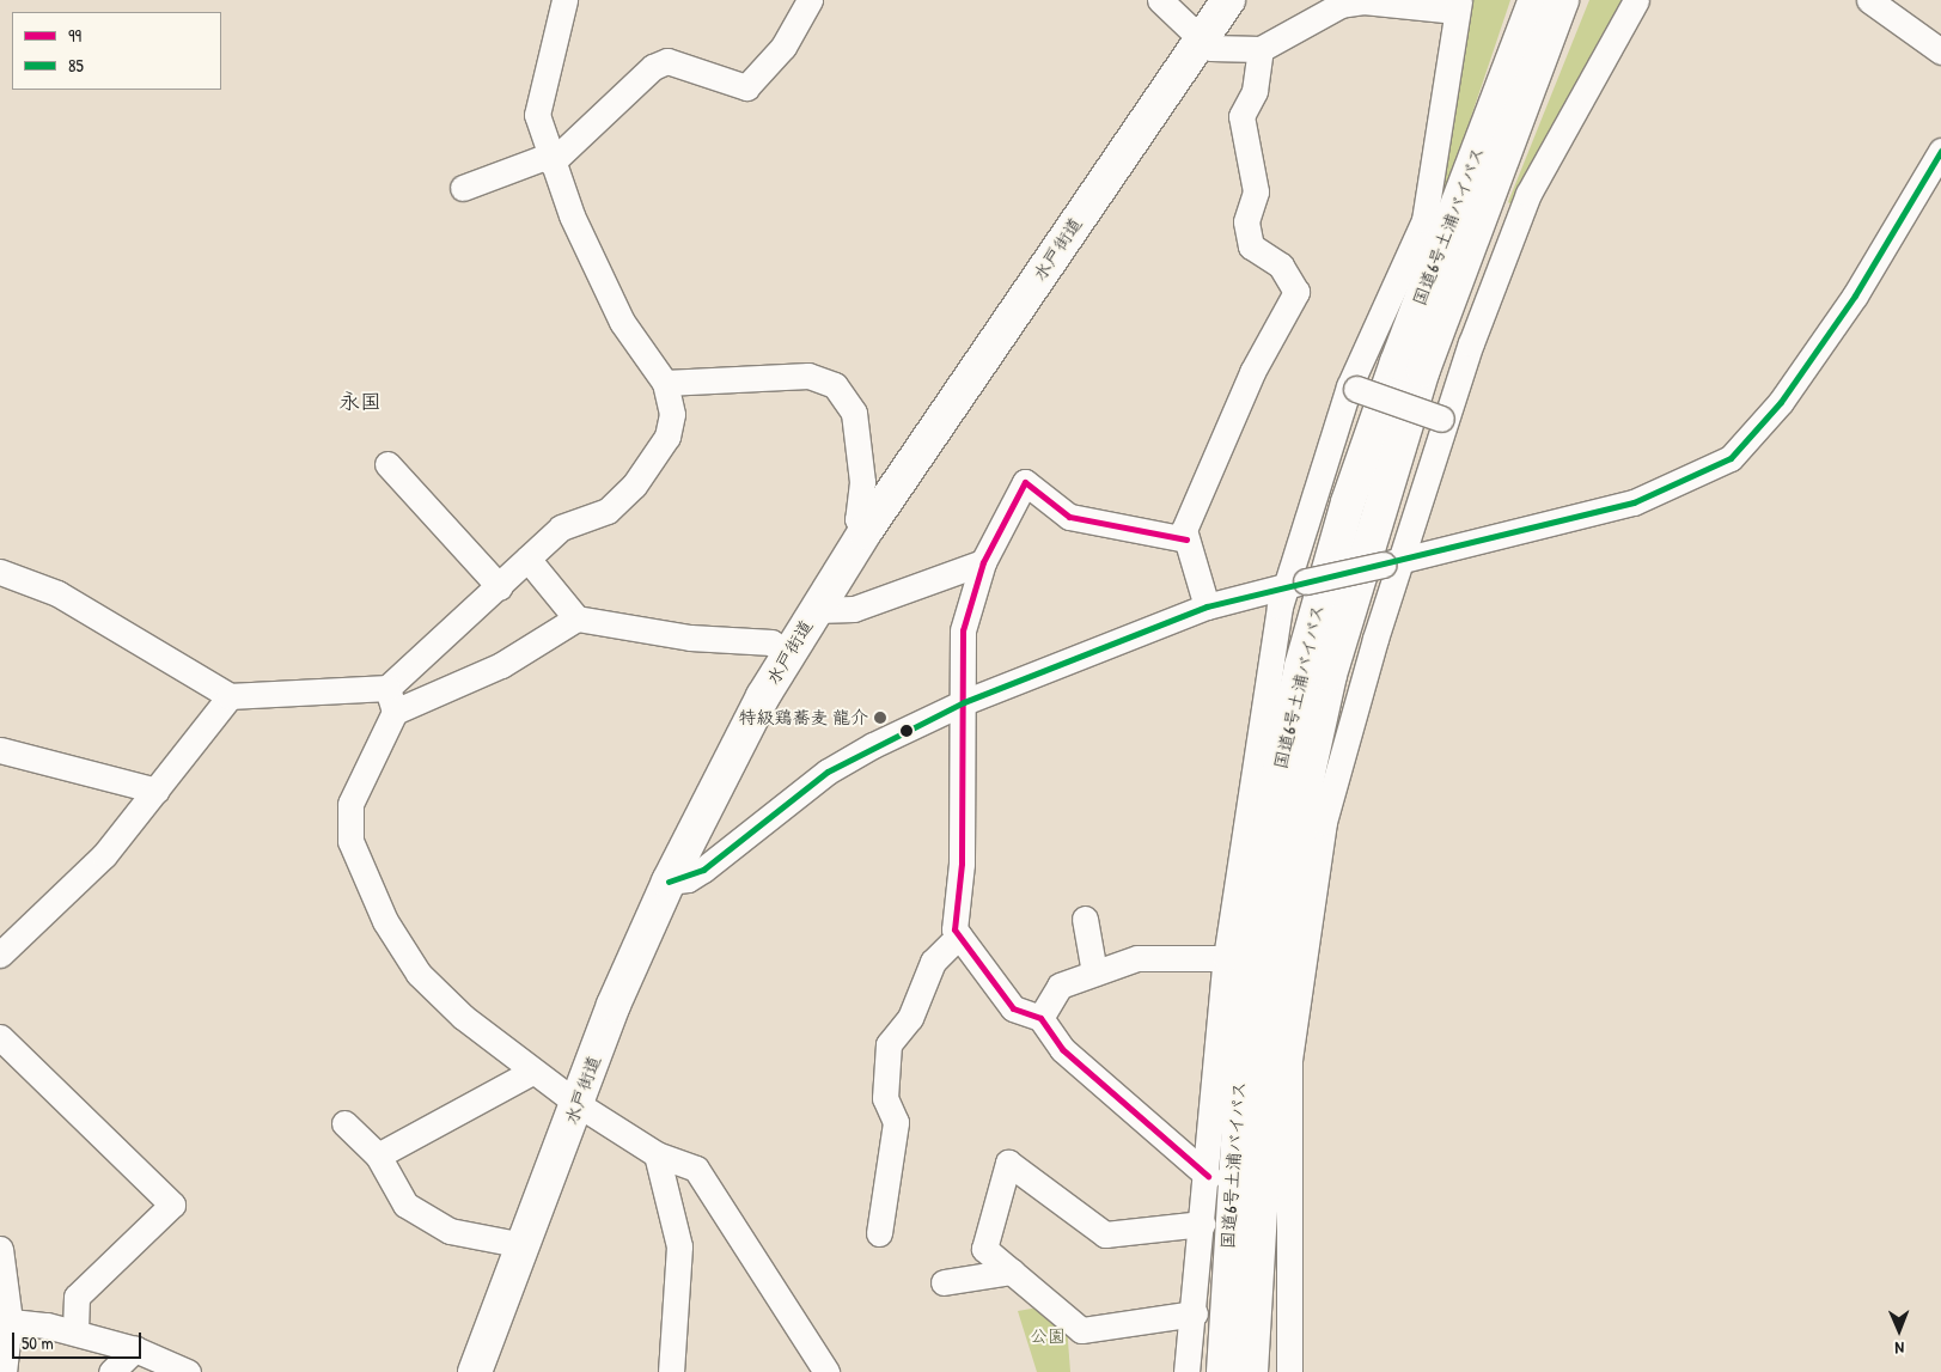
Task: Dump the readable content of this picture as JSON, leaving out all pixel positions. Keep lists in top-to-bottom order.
{
  "streets": {
    "highway": ["国道6号土浦バイパス", "水戸街道"]
  },
  "districts": ["永国"],
  "parks": ["公園"],
  "places": ["特級鶏蕎麦 龍介"],
  "lines": ["transit line 85", "transit line 99"],
  "legend": ["99", "85"],
  "scale_bar": "50 m",
  "north": "bottom"
}
